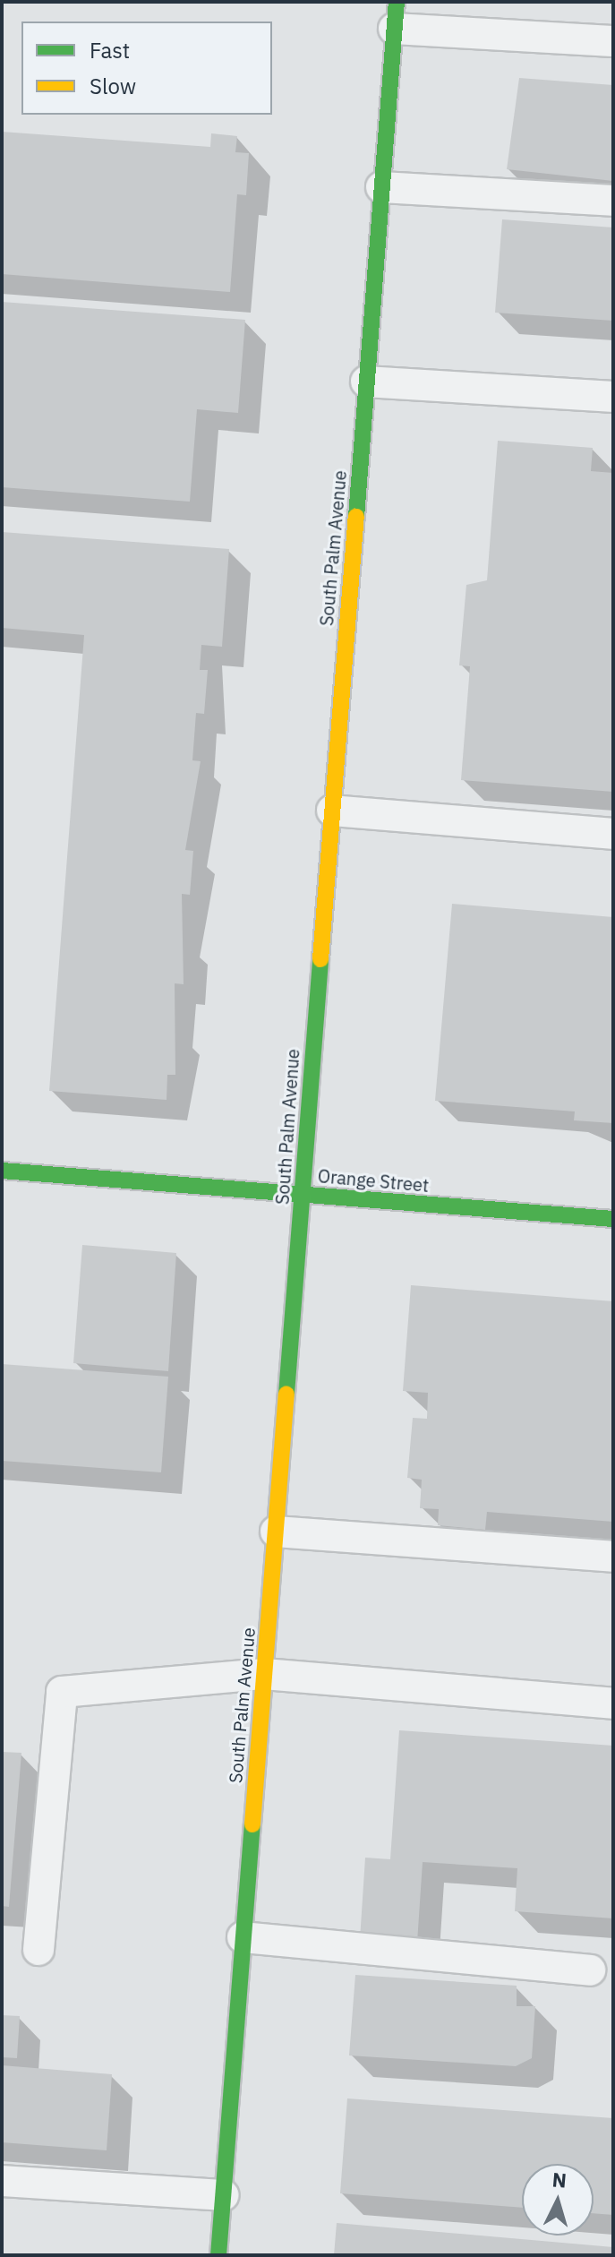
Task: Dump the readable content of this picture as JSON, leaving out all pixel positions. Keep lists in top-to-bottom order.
{
  "streets": {
    "street": ["South Palm Avenue", "Orange Street"]
  },
  "crossings": [
    ["South Palm Avenue", "Orange Street"]
  ],
  "legend": ["Fast", "Slow"],
  "north": "top"
}
